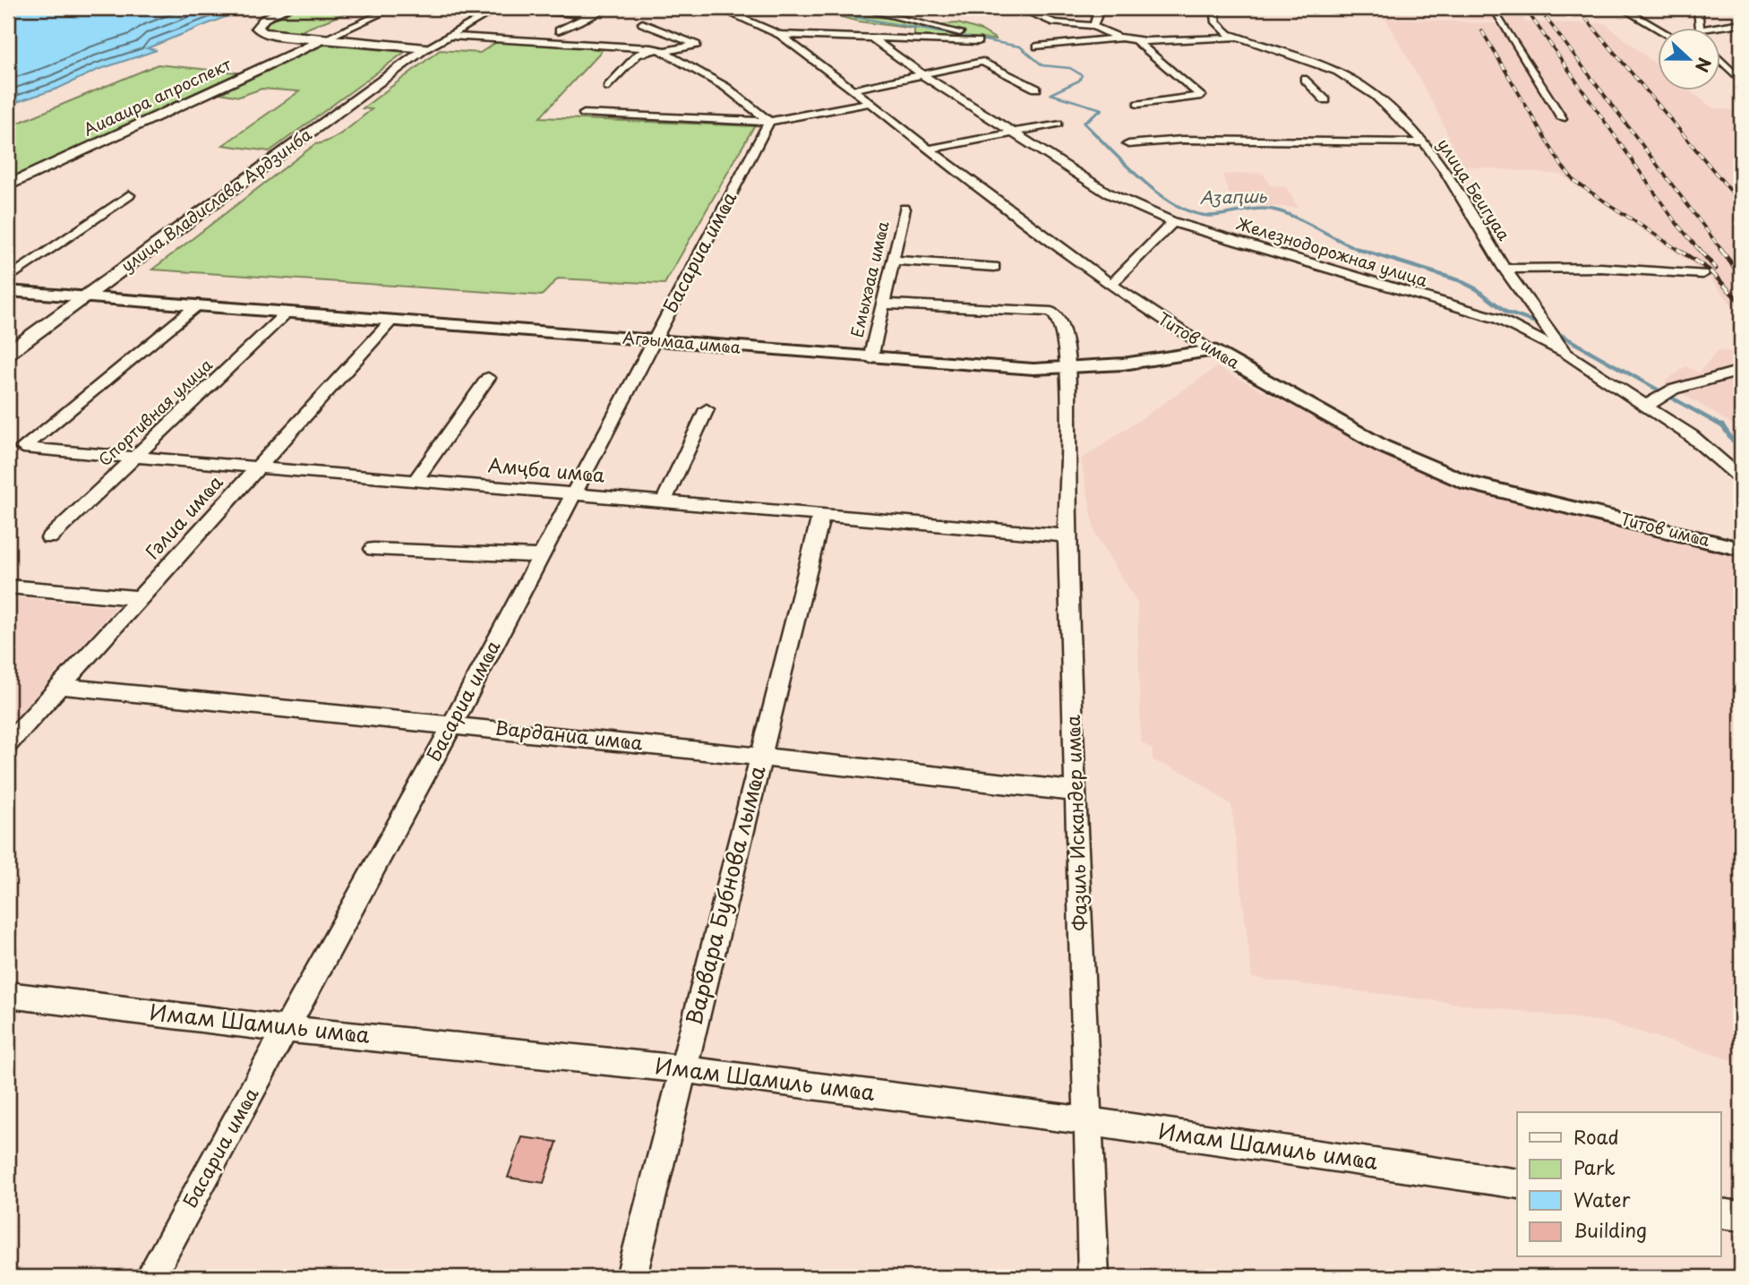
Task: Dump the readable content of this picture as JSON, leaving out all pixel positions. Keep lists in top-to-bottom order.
{
  "streets": {
    "main road": ["Аиааира апроспект", "улица Владислава Ардзинба"],
    "street": [
      "улица Беигуаа",
      "Басариа имҩа",
      "Железнодорожная улица",
      "Емыхәаа имҩа",
      "Титов имҩа",
      "Агәымаа имҩа",
      "Спортивная улица",
      "Амҷба имҩа",
      "Гәлиа имҩа",
      "Варданиа имҩа",
      "Фазиль Искандер имҩа",
      "Варвара Бубнова лымҩа",
      "Имам Шамиль имҩа"
    ]
  },
  "crossings": [
    ["улица Беигуаа", "Железнодорожная улица"],
    ["улица Владислава Ардзинба", "Агәымаа имҩа"],
    ["Басариа имҩа", "Агәымаа имҩа"],
    ["Басариа имҩа", "Амҷба имҩа"],
    ["Басариа имҩа", "Варданиа имҩа"],
    ["Басариа имҩа", "Имам Шамиль имҩа"],
    ["Емыхәаа имҩа", "Агәымаа имҩа"],
    ["Емыхәаа имҩа", "Фазиль Искандер имҩа"],
    ["Титов имҩа", "Агәымаа имҩа"],
    ["Агәымаа имҩа", "Спортивная улица"],
    ["Агәымаа имҩа", "Амҷба имҩа"],
    ["Агәымаа имҩа", "Гәлиа имҩа"],
    ["Агәымаа имҩа", "Фазиль Искандер имҩа"],
    ["Спортивная улица", "Амҷба имҩа"],
    ["Амҷба имҩа", "Гәлиа имҩа"],
    ["Амҷба имҩа", "Фазиль Искандер имҩа"],
    ["Амҷба имҩа", "Варвара Бубнова лымҩа"],
    ["Гәлиа имҩа", "Варданиа имҩа"],
    ["Варданиа имҩа", "Фазиль Искандер имҩа"],
    ["Варданиа имҩа", "Варвара Бубнова лымҩа"],
    ["Фазиль Искандер имҩа", "Имам Шамиль имҩа"],
    ["Варвара Бубнова лымҩа", "Имам Шамиль имҩа"]
  ],
  "water": ["Аӡаԥшь"],
  "legend": [
    "Road",
    "Park",
    "Water",
    "Building"
  ],
  "north": "right"
}
